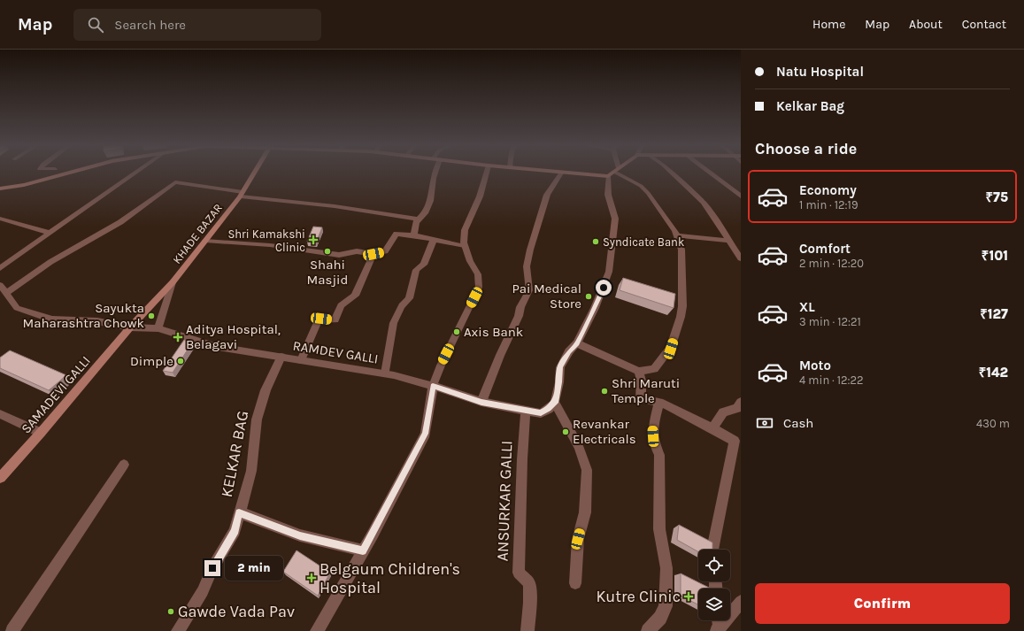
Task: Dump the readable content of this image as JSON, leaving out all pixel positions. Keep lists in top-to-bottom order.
{
  "streets": {
    "main road": ["KHADE BAZAR", "SAMADEVI GALLI"],
    "street": ["RAMDEV GALLI", "KELKAR BAG", "ANSURKAR GALLI"]
  },
  "crossings": [
    ["KHADE BAZAR", "RAMDEV GALLI"],
    ["KHADE BAZAR", "SAMADEVI GALLI"],
    ["RAMDEV GALLI", "SAMADEVI GALLI"],
    ["RAMDEV GALLI", "KELKAR BAG"],
    ["RAMDEV GALLI", "ANSURKAR GALLI"]
  ],
  "places": {
    "health": [
      "Shri Kamakshi Clinic",
      "Aditya Hospital, Belagavi",
      "Belgaum Children's Hospital",
      "Kutre Clinic"
    ],
    "other": [
      "Syndicate Bank",
      "Shahi Masjid",
      "Pai Medical Store",
      "Sayukta Maharashtra Chowk",
      "Axis Bank",
      "Dimple",
      "Shri Maruti Temple",
      "Revankar Electricals",
      "Gawde Vada Pav"
    ]
  },
  "page": {
    "header": "Map",
    "search": "Search here",
    "nav": [
      "Home",
      "Map",
      "About",
      "Contact"
    ],
    "banner": ["Natu Hospital", "Kelkar Bag"],
    "heading": "Choose a ride",
    "list": [
      {
        "name": "Economy",
        "note": "1 min · 12:19",
        "value": "₹75"
      },
      {
        "name": "Comfort",
        "note": "2 min · 12:20",
        "value": "₹101"
      },
      {
        "name": "XL",
        "note": "3 min · 12:21",
        "value": "₹127"
      },
      {
        "name": "Moto",
        "note": "4 min · 12:22",
        "value": "₹142"
      }
    ],
    "pay": ["Cash", "430 m"],
    "bubble": "2 min",
    "buttons": "Confirm"
  }
}
